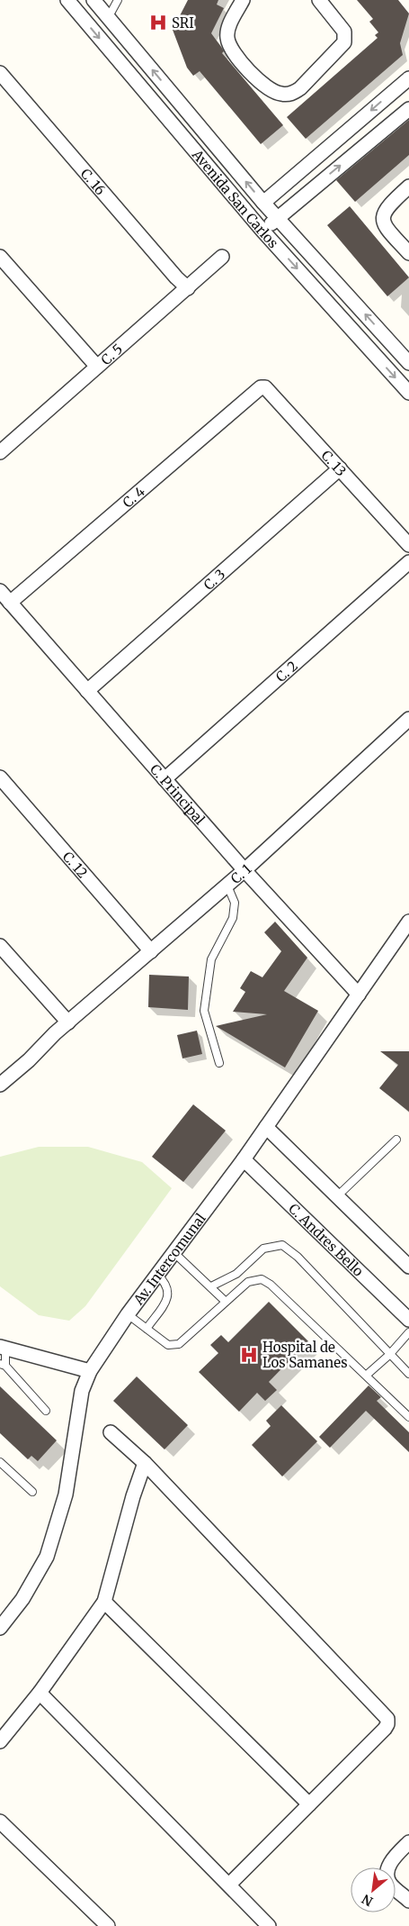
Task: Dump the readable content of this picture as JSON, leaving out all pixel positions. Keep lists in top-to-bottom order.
{
  "streets": {
    "street": [
      "C. 16",
      "Avenida San Carlos",
      "C. 5",
      "C. 13",
      "C. 4",
      "C. 3",
      "C. 2",
      "C. Principal",
      "C. 12",
      "C. 1",
      "C. Andres Bello",
      "Av. Intercomunal"
    ]
  },
  "crossings": [
    ["C. 16", "C. 5"],
    ["C. 13", "C. 4"],
    ["C. 13", "C. 3"],
    ["C. 4", "C. Principal"],
    ["C. 3", "C. Principal"],
    ["C. 2", "C. Principal"],
    ["C. Principal", "C. 1"],
    ["C. Principal", "Av. Intercomunal"],
    ["C. 12", "C. 1"],
    ["C. Andres Bello", "Av. Intercomunal"]
  ],
  "places": {
    "hospital": ["SRI", "Hospital de Los Samanes"]
  },
  "north": "bottom left"
}
